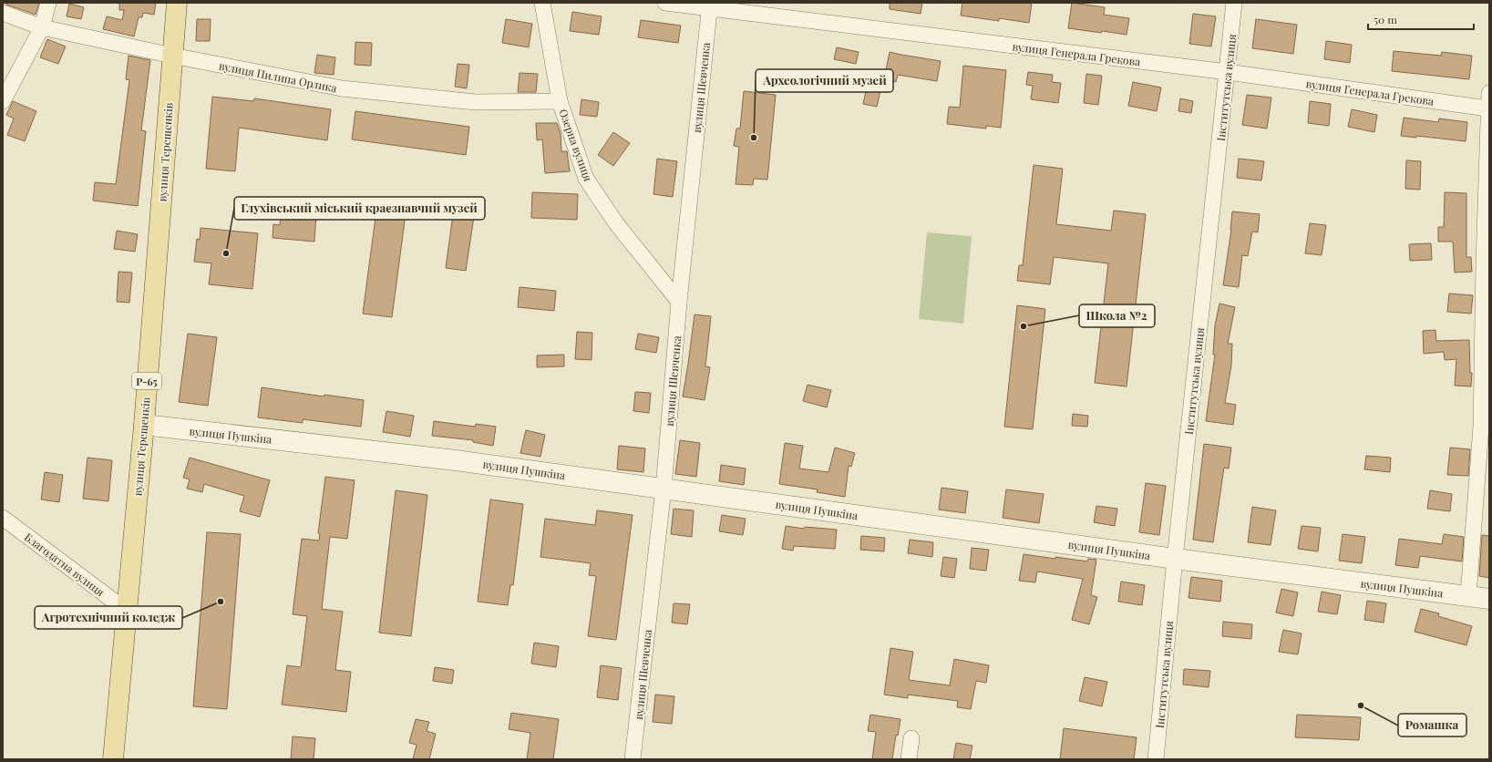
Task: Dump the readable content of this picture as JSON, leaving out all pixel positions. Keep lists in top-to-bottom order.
{
  "streets": {
    "main road": ["вулиця Терещенків", "Р-65"],
    "street": [
      "вулиця Генерала Грекова",
      "вулиця Пилипа Орлика",
      "вулиця Шевченка",
      "Інститутська вулиця",
      "Озерна вулиця",
      "вулиця Пушкіна",
      "Благодатна вулиця"
    ]
  },
  "crossings": [
    ["вулиця Генерала Грекова", "вулиця Шевченка"],
    ["вулиця Генерала Грекова", "Інститутська вулиця"],
    ["вулиця Пилипа Орлика", "Озерна вулиця"],
    ["вулиця Пилипа Орлика", "вулиця Терещенків"],
    ["вулиця Шевченка", "Озерна вулиця"],
    ["вулиця Шевченка", "вулиця Пушкіна"],
    ["Інститутська вулиця", "вулиця Пушкіна"],
    ["вулиця Терещенків", "вулиця Пушкіна"],
    ["вулиця Терещенків", "Благодатна вулиця"]
  ],
  "places": [
    "Археологічний музей",
    "Глухівський міський краєзнавчий музей",
    "Школа №2",
    "Агротехнічний коледж",
    "Ромашка"
  ],
  "scale_bar": "50 m"
}
